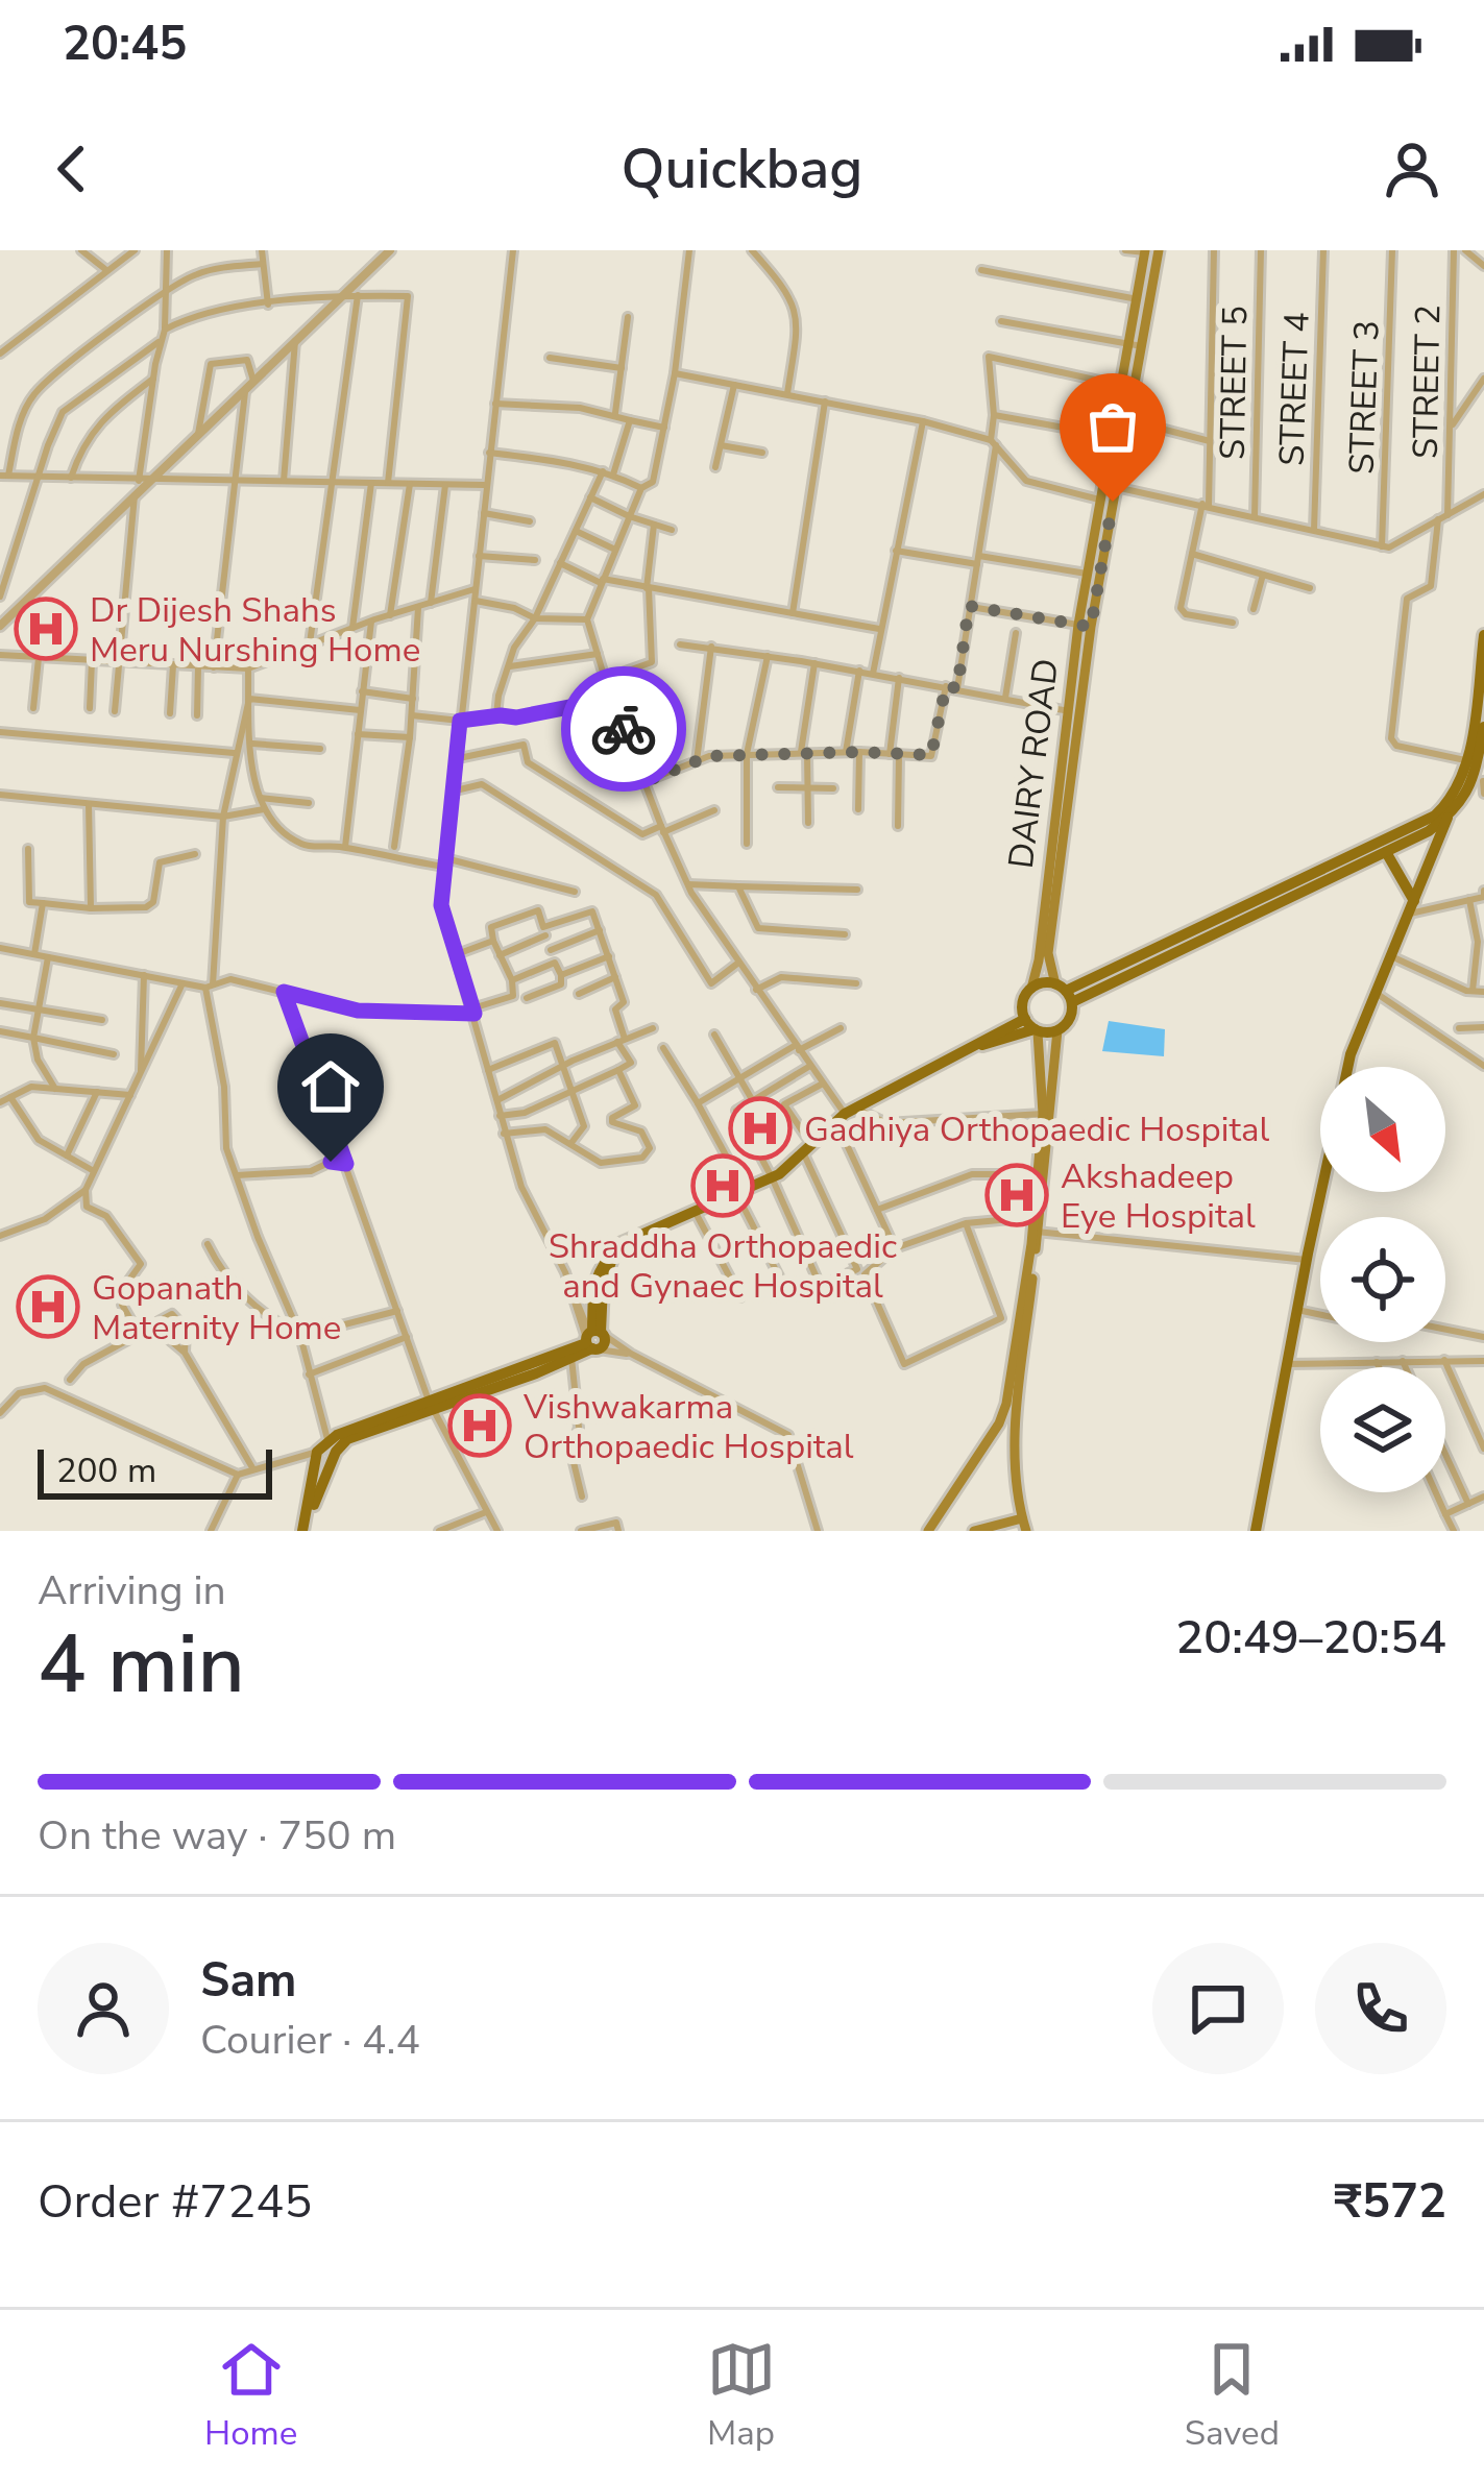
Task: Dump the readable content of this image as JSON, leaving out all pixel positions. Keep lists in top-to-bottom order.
{
  "streets": {
    "main road": ["DAIRY ROAD"],
    "street": [
      "STREET 2",
      "STREET 5",
      "STREET 4",
      "STREET 3"
    ]
  },
  "places": {
    "hospital": [
      "Dr Dijesh Shahs Meru Nurshing Home",
      "Gadhiya Orthopaedic Hospital",
      "Shraddha Orthopaedic and Gynaec Hospital",
      "Akshadeep Eye Hospital",
      "Gopanath Maternity Home",
      "Vishwakarma Orthopaedic Hospital"
    ]
  },
  "scale_bar": "200 m",
  "north": "bottom right",
  "page": {
    "status": "20:45",
    "header": "Quickbag",
    "scale": "200 m",
    "heading": ["4 min", "Arriving in", "20:49–20:54"],
    "panel": [
      "Sam",
      "Courier · 4.4",
      "Order #7245",
      "₹572"
    ],
    "bar": "On the way · 750 m",
    "tabs": ["Home", "Map", "Saved"]
  }
}
